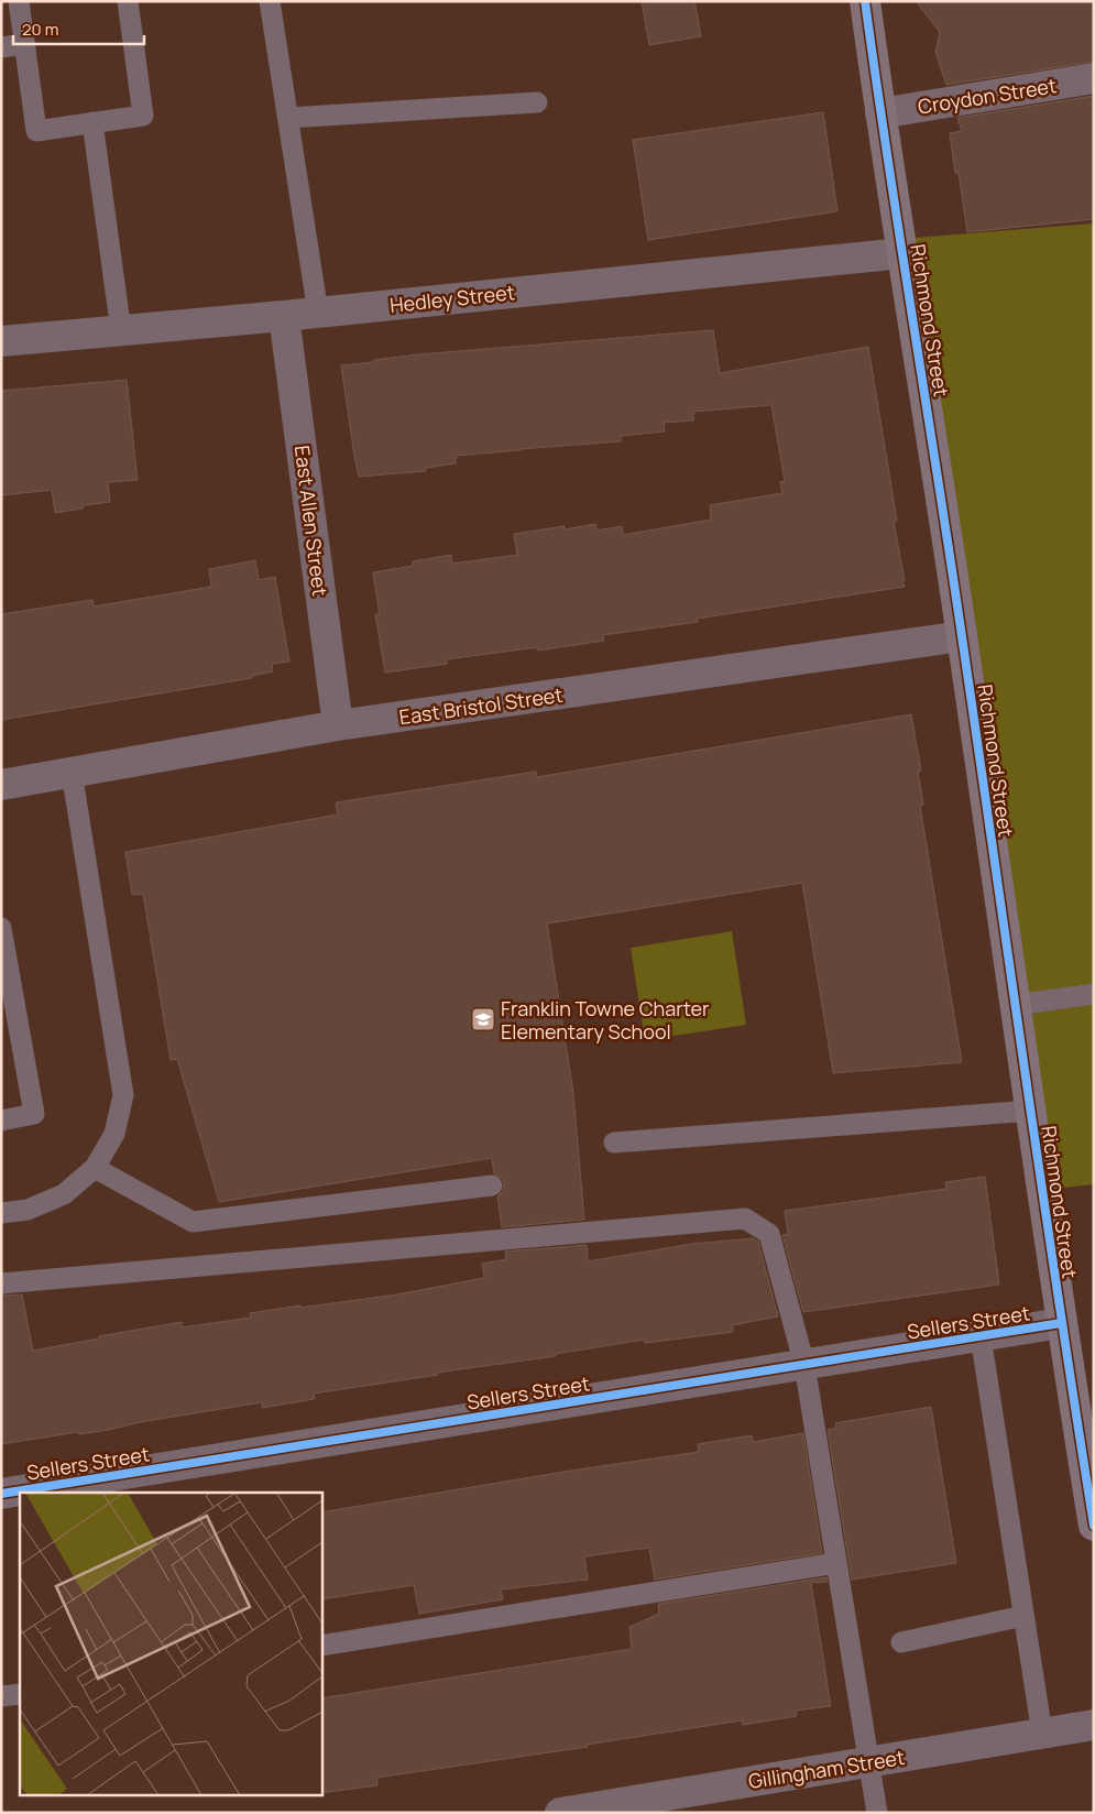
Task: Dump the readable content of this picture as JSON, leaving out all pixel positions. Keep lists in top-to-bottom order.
{
  "streets": {
    "main road": ["Richmond Street"],
    "street": [
      "Croydon Street",
      "Hedley Street",
      "East Allen Street",
      "East Bristol Street",
      "Sellers Street",
      "Gillingham Street"
    ]
  },
  "crossings": [
    ["Croydon Street", "Richmond Street"],
    ["Hedley Street", "Richmond Street"],
    ["Hedley Street", "East Allen Street"],
    ["Richmond Street", "East Bristol Street"],
    ["Richmond Street", "Sellers Street"],
    ["East Allen Street", "East Bristol Street"]
  ],
  "places": {
    "school or university": ["Franklin Towne Charter Elementary School"]
  },
  "scale_bar": "20 m"
}
